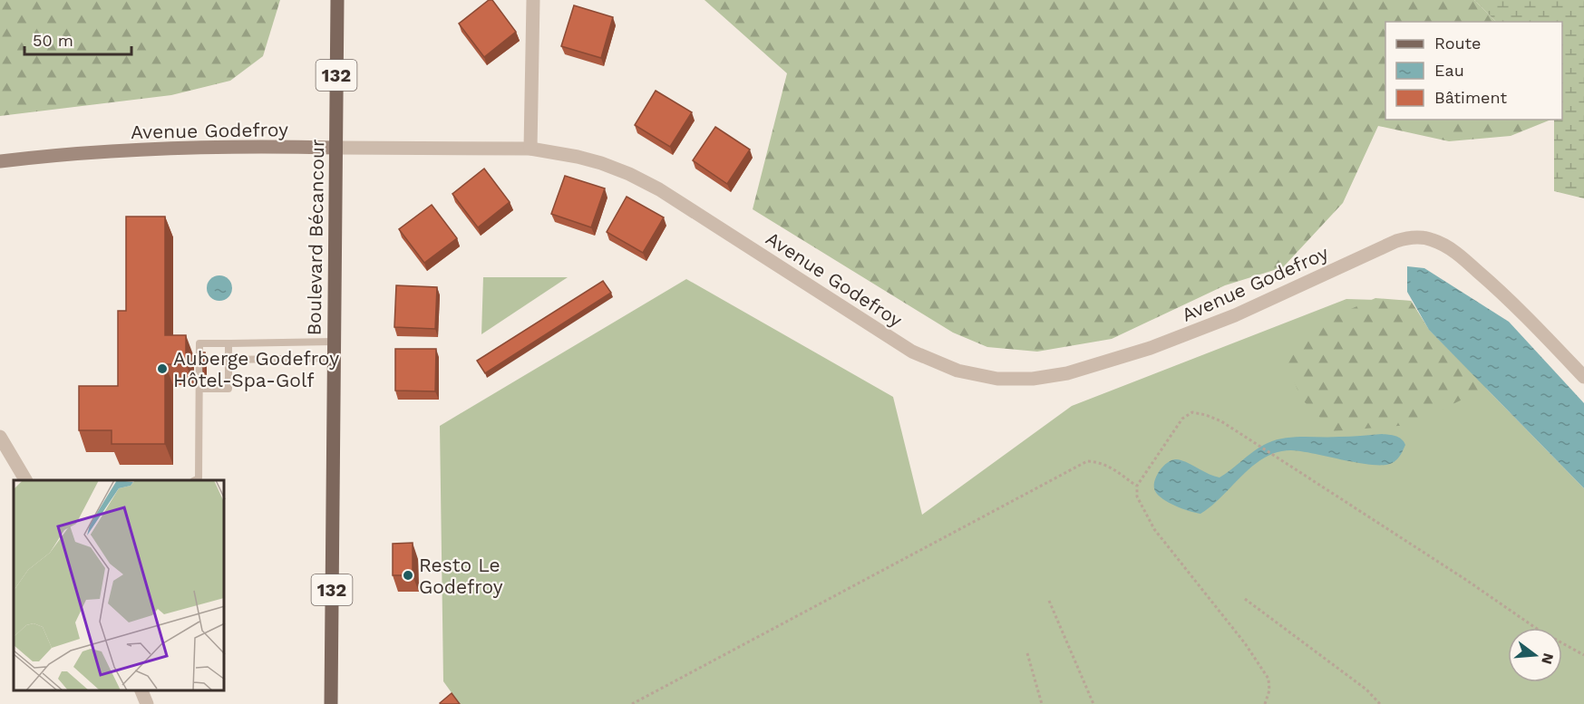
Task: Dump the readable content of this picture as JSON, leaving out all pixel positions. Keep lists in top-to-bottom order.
{
  "streets": {
    "main road": ["132", "Boulevard Bécancour"],
    "street": ["Avenue Godefroy"]
  },
  "crossings": [
    ["Avenue Godefroy", "Boulevard Bécancour"]
  ],
  "places": ["Auberge Godefroy Hôtel-Spa-Golf", "Resto Le Godefroy"],
  "legend": ["Route", "Eau", "Bâtiment"],
  "scale_bar": "50 m",
  "north": "right"
}
